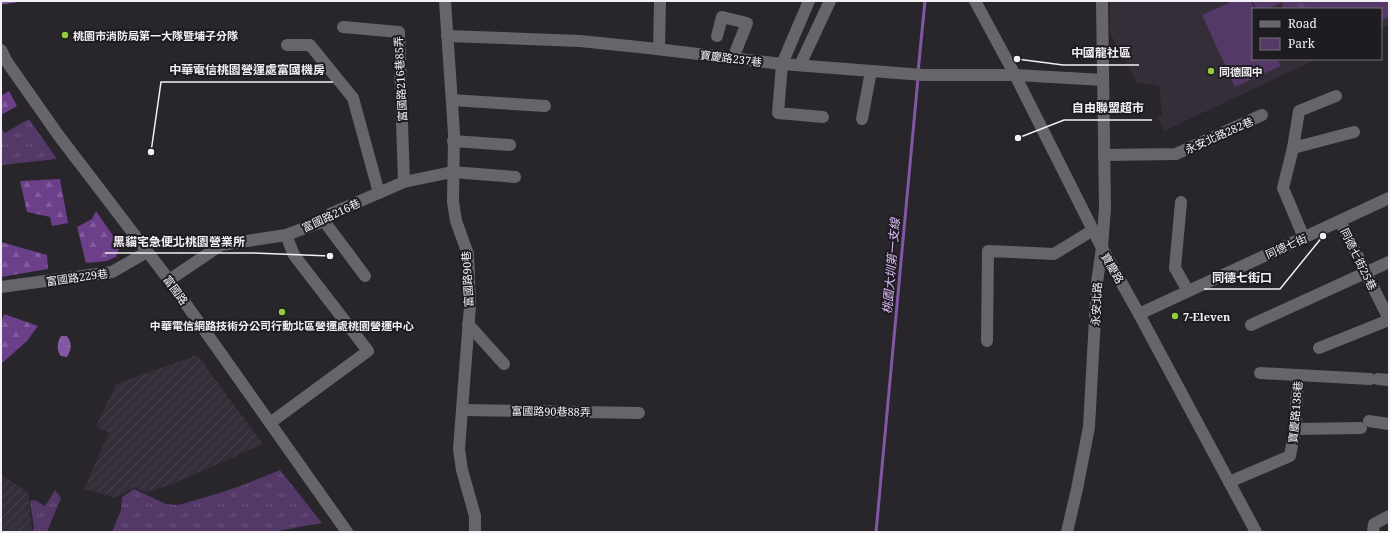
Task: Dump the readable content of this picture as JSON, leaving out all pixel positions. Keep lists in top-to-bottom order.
{
  "streets": {
    "street": [
      "寶慶路237巷",
      "富國路216巷85弄",
      "永安北路282巷",
      "富國路216巷",
      "同德七街",
      "同德七街25巷",
      "寶慶路",
      "富國路229巷",
      "富國路90巷",
      "富國路",
      "永安北路",
      "富國路90巷88弄",
      "寶慶路138巷"
    ]
  },
  "crossings": [
    ["寶慶路237巷", "寶慶路"],
    ["寶慶路237巷", "富國路90巷"],
    ["寶慶路237巷", "永安北路"],
    ["富國路216巷85弄", "富國路216巷"],
    ["永安北路282巷", "永安北路"],
    ["富國路216巷", "富國路90巷"],
    ["富國路216巷", "富國路"],
    ["同德七街", "同德七街25巷"],
    ["同德七街", "寶慶路"],
    ["寶慶路", "永安北路"],
    ["寶慶路", "寶慶路138巷"],
    ["富國路229巷", "富國路"],
    ["富國路90巷", "富國路90巷88弄"]
  ],
  "water": ["桃園大圳第一支線"],
  "places": [
    "桃園市消防局第一大隊暨埔子分隊",
    "中國龍社區",
    "同德國中",
    "自由聯盟超市",
    "中華電信桃園營運處富國機房",
    "同德七街口",
    "黑貓宅急便北桃園營業所",
    "中華電信網路技術分公司行動北區營運處桃園營運中心",
    "7-Eleven"
  ],
  "legend": ["Road", "Park"]
}
